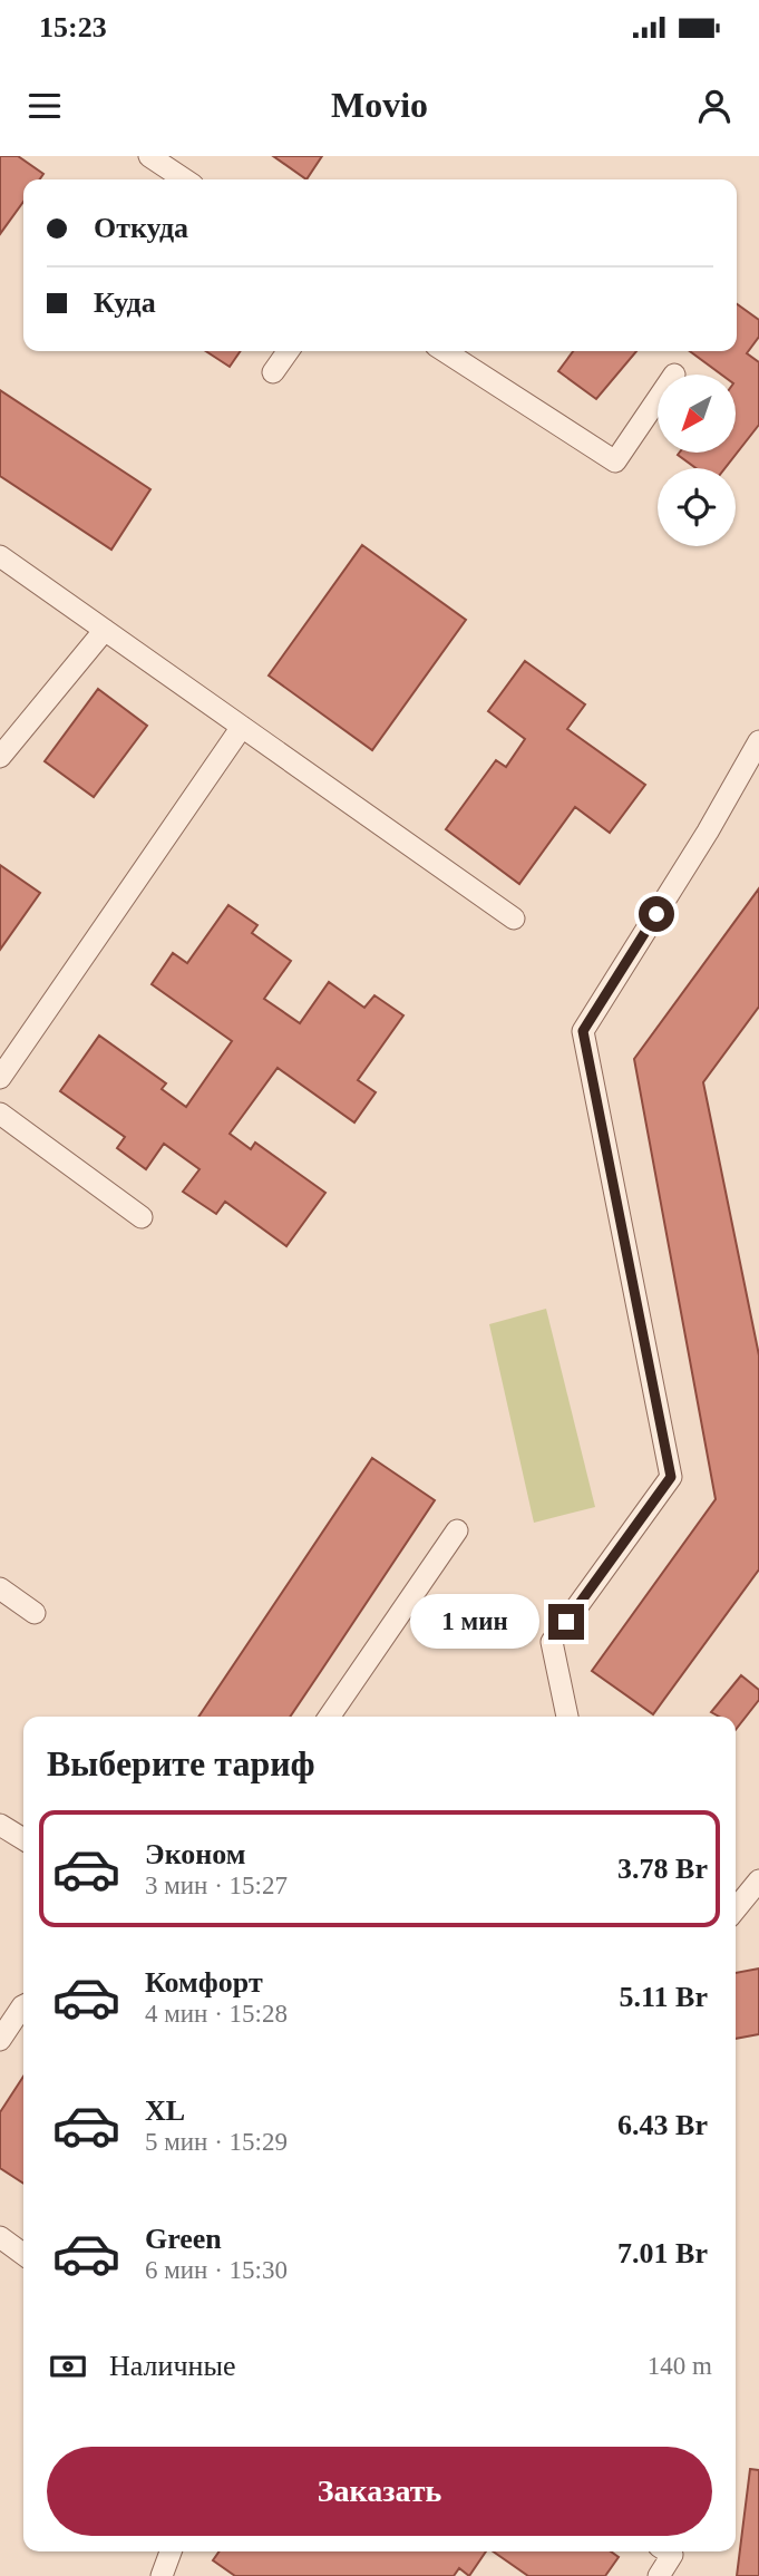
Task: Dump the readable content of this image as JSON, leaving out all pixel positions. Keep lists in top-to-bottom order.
{
  "north": "bottom left",
  "page": {
    "status": "15:23",
    "header": "Movio",
    "banner": ["Откуда", "Куда"],
    "bubble": "1 мин",
    "heading": "Выберите тариф",
    "list": [
      {
        "name": "Эконом",
        "note": "3 мин · 15:27",
        "value": "3.78 Br"
      },
      {
        "name": "Комфорт",
        "note": "4 мин · 15:28",
        "value": "5.11 Br"
      },
      {
        "name": "XL",
        "note": "5 мин · 15:29",
        "value": "6.43 Br"
      },
      {
        "name": "Green",
        "note": "6 мин · 15:30",
        "value": "7.01 Br"
      }
    ],
    "pay": ["Наличные", "140 m"],
    "buttons": "Заказать"
  }
}
